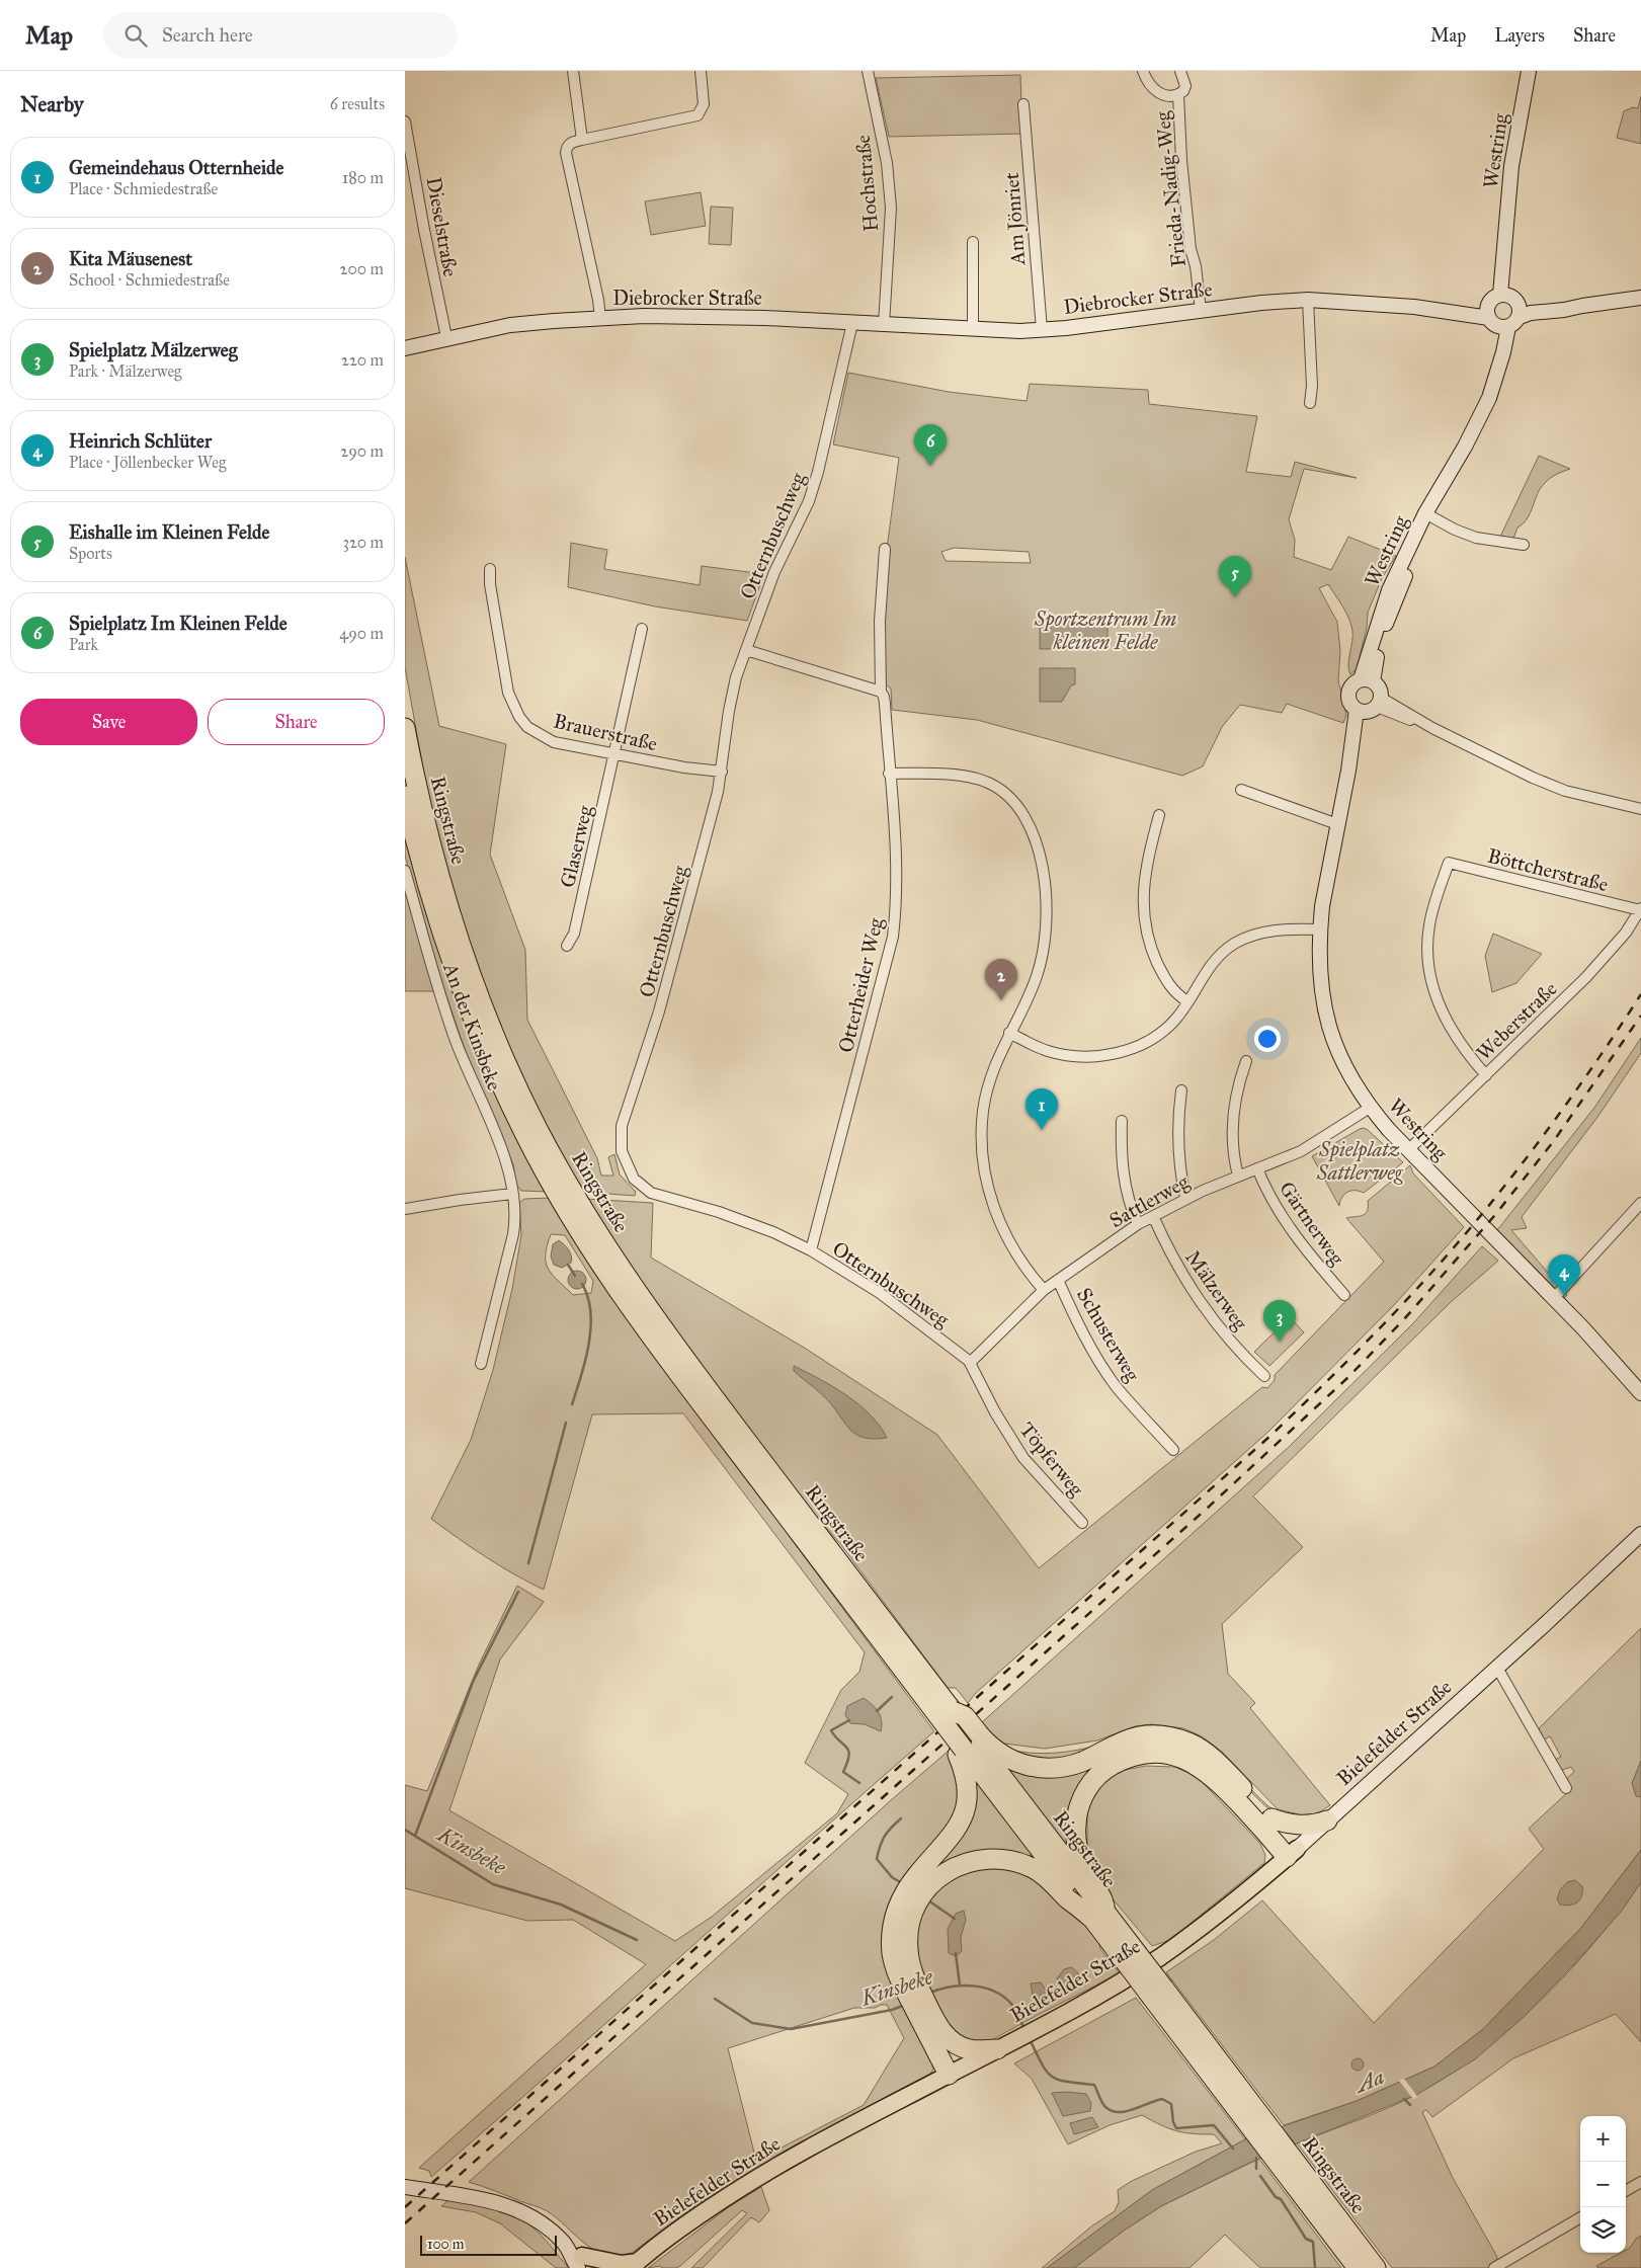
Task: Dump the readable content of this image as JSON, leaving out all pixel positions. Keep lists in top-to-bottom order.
{
  "streets": {
    "highway": ["Ringstraße"],
    "main road": ["Bielefelder Straße"],
    "street": [
      "Westring",
      "Hochstraße",
      "Frieda-Nadig-Weg",
      "Am Jönriet",
      "Dieselstraße",
      "Diebrocker Straße",
      "Otternbuschweg",
      "Brauerstraße",
      "Glaserweg",
      "Böttcherstraße",
      "Otterheider Weg",
      "Weberstraße",
      "An der Kinsbeke",
      "Sattlerweg",
      "Gärtnerweg",
      "Mälzerweg",
      "Schusterweg",
      "Töpferweg"
    ]
  },
  "crossings": [
    ["Westring", "Diebrocker Straße"],
    ["Westring", "Weberstraße"],
    ["Westring", "Sattlerweg"],
    ["Hochstraße", "Diebrocker Straße"],
    ["Frieda-Nadig-Weg", "Diebrocker Straße"],
    ["Am Jönriet", "Diebrocker Straße"],
    ["Dieselstraße", "Diebrocker Straße"],
    ["Diebrocker Straße", "Otternbuschweg"],
    ["Otternbuschweg", "Brauerstraße"],
    ["Otternbuschweg", "Otterheider Weg"],
    ["Otternbuschweg", "Sattlerweg"],
    ["Otternbuschweg", "Töpferweg"],
    ["Brauerstraße", "Glaserweg"],
    ["Böttcherstraße", "Weberstraße"],
    ["Sattlerweg", "Gärtnerweg"],
    ["Sattlerweg", "Mälzerweg"],
    ["Sattlerweg", "Schusterweg"],
    ["Sattlerweg", "Töpferweg"]
  ],
  "water": ["Kinsbeke", "Aa"],
  "parks": ["Sportzentrum Im kleinen Felde", "Spielplatz Sattlerweg"],
  "scale_bar": "100 m",
  "page": {
    "header": "Map",
    "search": "Search here",
    "nav": ["Map", "Layers", "Share"],
    "heading": ["Nearby", "6 results"],
    "list": [
      {
        "mark": "1",
        "name": "Gemeindehaus Otternheide",
        "note": "Place · Schmiedestraße",
        "value": "180 m"
      },
      {
        "mark": "2",
        "name": "Kita Mäusenest",
        "note": "School · Schmiedestraße",
        "value": "200 m"
      },
      {
        "mark": "3",
        "name": "Spielplatz Mälzerweg",
        "note": "Park · Mälzerweg",
        "value": "220 m"
      },
      {
        "mark": "4",
        "name": "Heinrich Schlüter",
        "note": "Place · Jöllenbecker Weg",
        "value": "290 m"
      },
      {
        "mark": "5",
        "name": "Eishalle im Kleinen Felde",
        "note": "Sports",
        "value": "320 m"
      },
      {
        "mark": "6",
        "name": "Spielplatz Im Kleinen Felde",
        "note": "Park",
        "value": "490 m"
      }
    ],
    "pins": [
      "6",
      "5",
      "2",
      "1",
      "4",
      "3"
    ],
    "buttons": ["Save", "Share"],
    "map_buttons": ["+", "−"],
    "scale": "100 m"
  }
}
